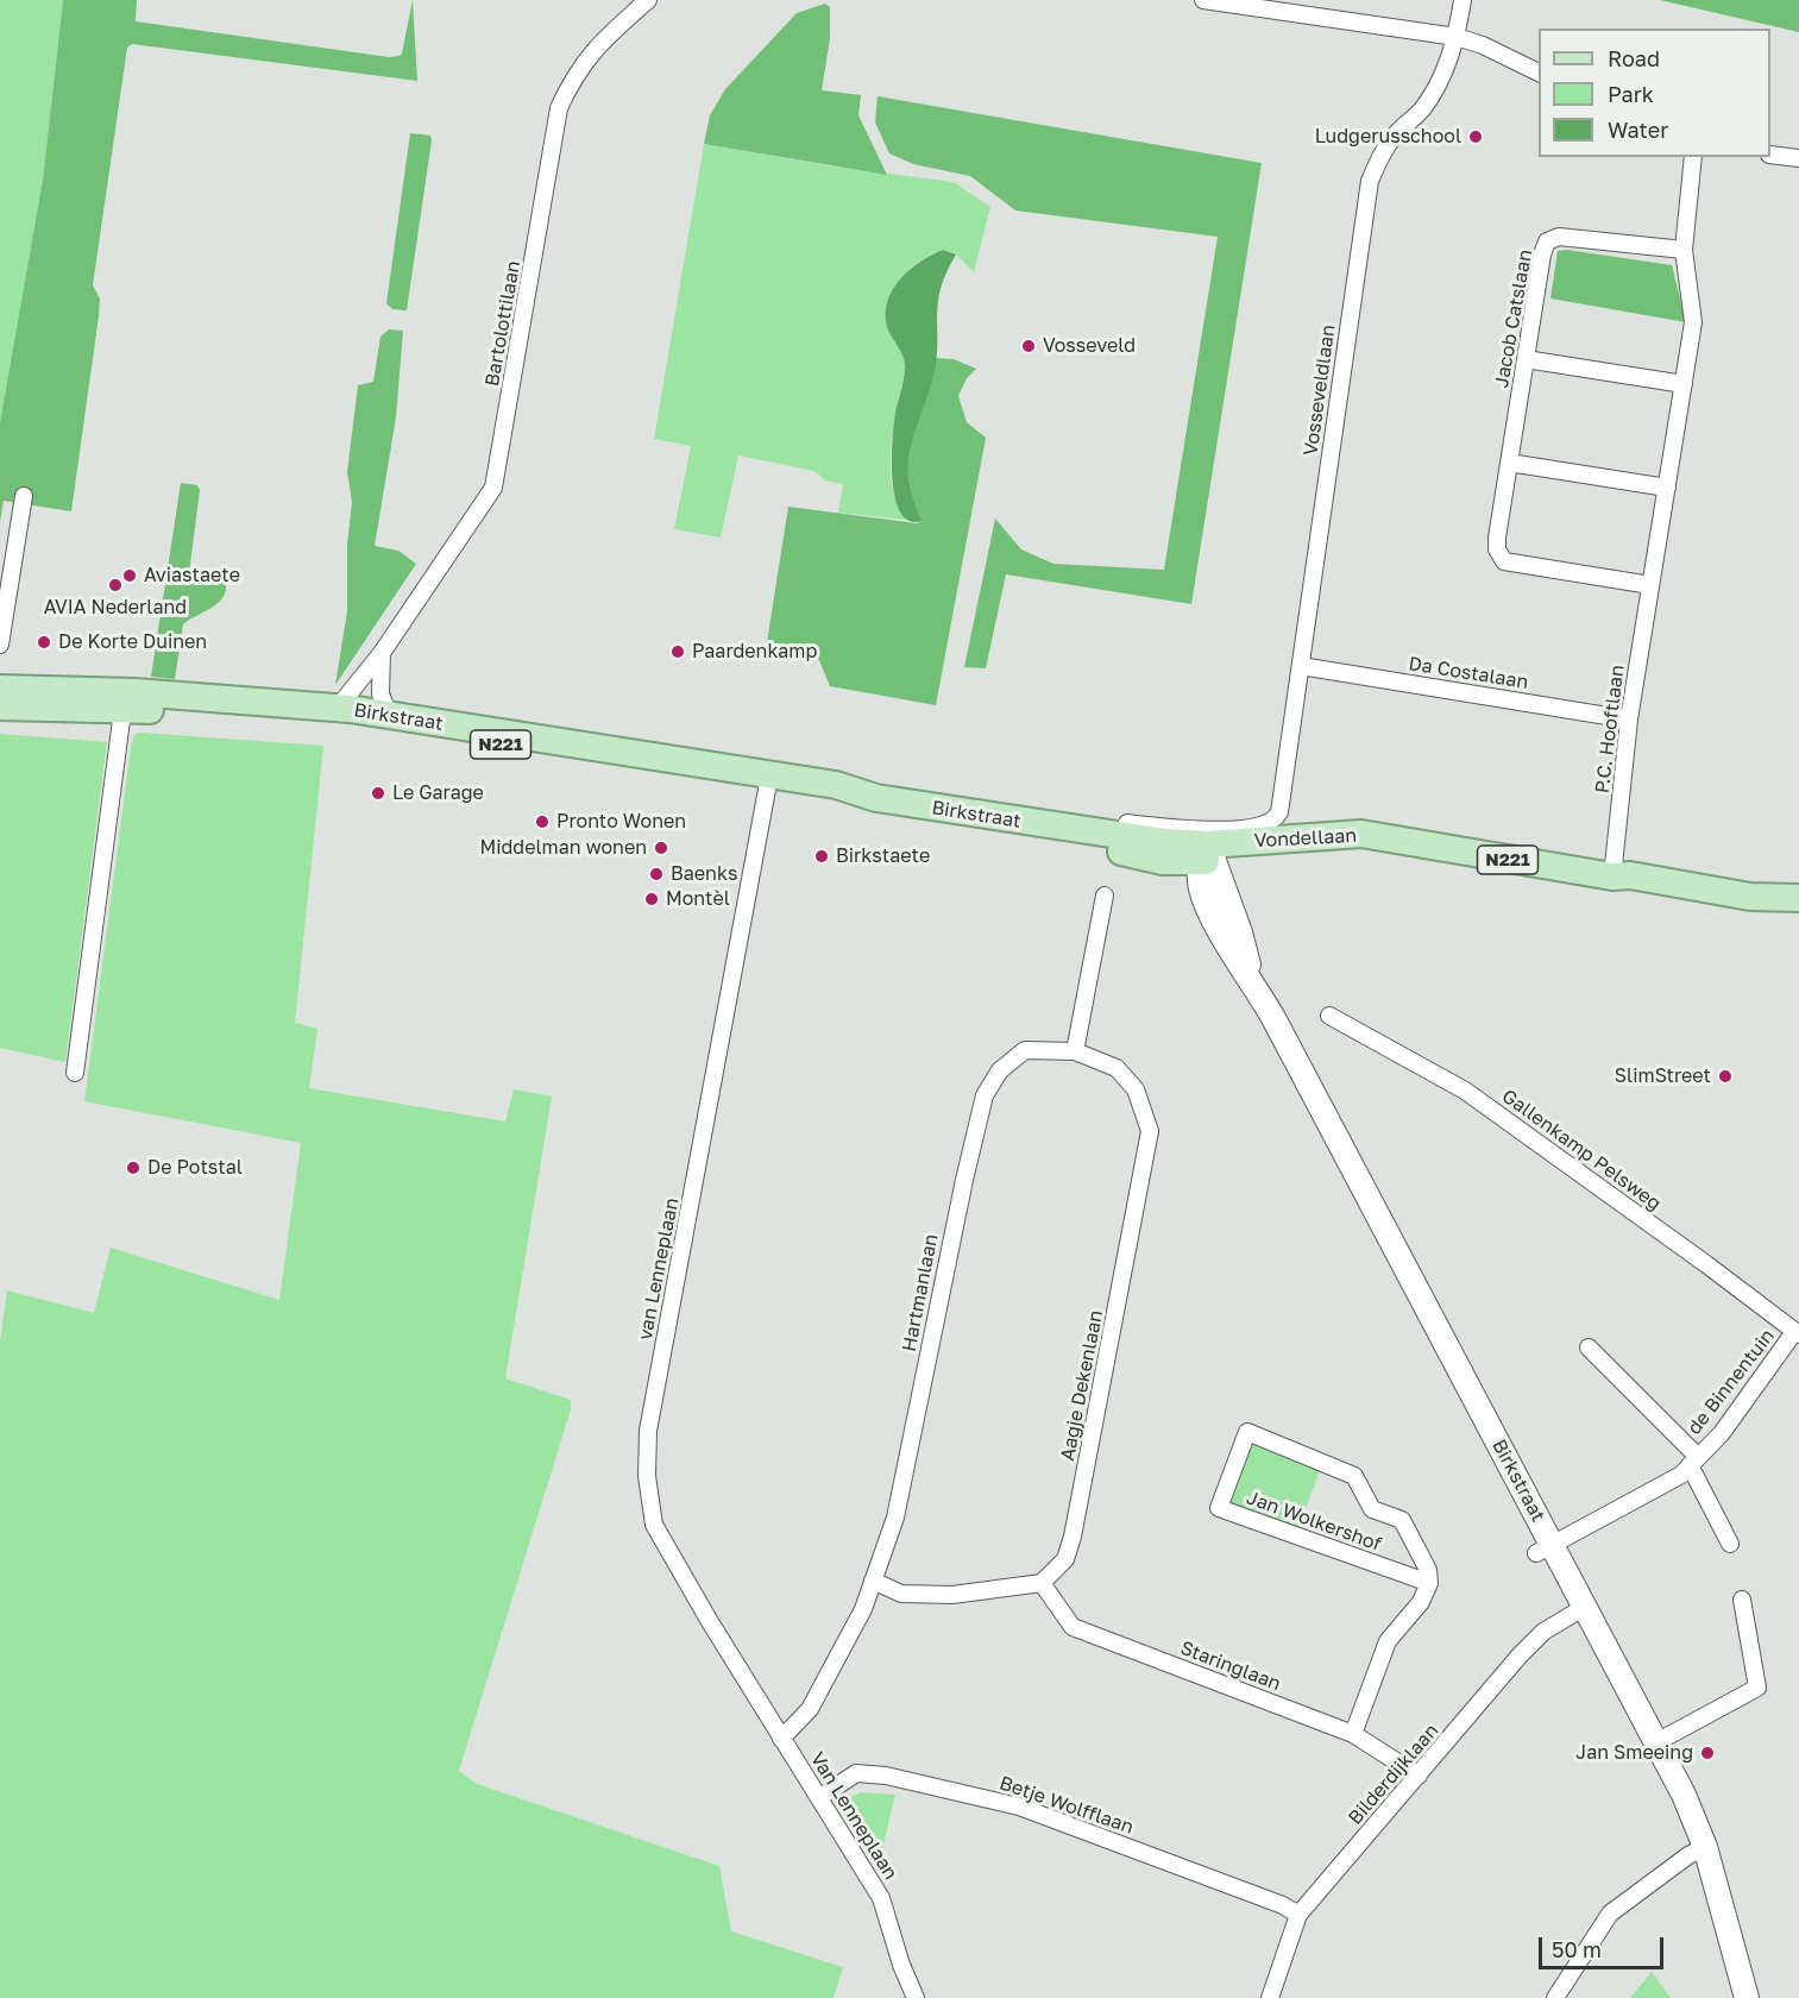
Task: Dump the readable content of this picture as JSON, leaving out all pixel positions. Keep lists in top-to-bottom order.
{
  "streets": {
    "main road": ["Birkstraat", "N221", "Vondellaan"],
    "street": [
      "Jacob Catslaan",
      "Bartolottilaan",
      "Vosseveldlaan",
      "Da Costalaan",
      "P.C. Hooftlaan",
      "Gallenkamp Pelsweg",
      "van Lenneplaan",
      "Hartmanlaan",
      "de Binnentuin",
      "Aagje Dekenlaan",
      "Jan Wolkershof",
      "Staringlaan",
      "Bilderdijklaan",
      "Betje Wolfflaan",
      "Van Lenneplaan"
    ]
  },
  "crossings": [
    ["Jacob Catslaan", "P.C. Hooftlaan"],
    ["Bartolottilaan", "Birkstraat"],
    ["Vosseveldlaan", "Da Costalaan"],
    ["Vosseveldlaan", "Vondellaan"],
    ["Da Costalaan", "P.C. Hooftlaan"],
    ["Birkstraat", "Vondellaan"],
    ["Birkstraat", "van Lenneplaan"],
    ["Birkstraat", "de Binnentuin"],
    ["Birkstraat", "Bilderdijklaan"],
    ["P.C. Hooftlaan", "Vondellaan"],
    ["Gallenkamp Pelsweg", "de Binnentuin"],
    ["van Lenneplaan", "Hartmanlaan"],
    ["van Lenneplaan", "Van Lenneplaan"],
    ["Hartmanlaan", "Aagje Dekenlaan"],
    ["Hartmanlaan", "Van Lenneplaan"],
    ["Aagje Dekenlaan", "Staringlaan"],
    ["Staringlaan", "Bilderdijklaan"],
    ["Bilderdijklaan", "Betje Wolfflaan"],
    ["Betje Wolfflaan", "Van Lenneplaan"]
  ],
  "places": [
    "Ludgerusschool",
    "Vosseveld",
    "Aviastaete",
    "AVIA Nederland",
    "De Korte Duinen",
    "Paardenkamp",
    "Le Garage",
    "Pronto Wonen",
    "Middelman wonen",
    "Birkstaete",
    "Baenks",
    "Montèl",
    "SlimStreet",
    "De Potstal",
    "Jan Smeeing"
  ],
  "legend": ["Road", "Park", "Water"],
  "scale_bar": "50 m"
}
